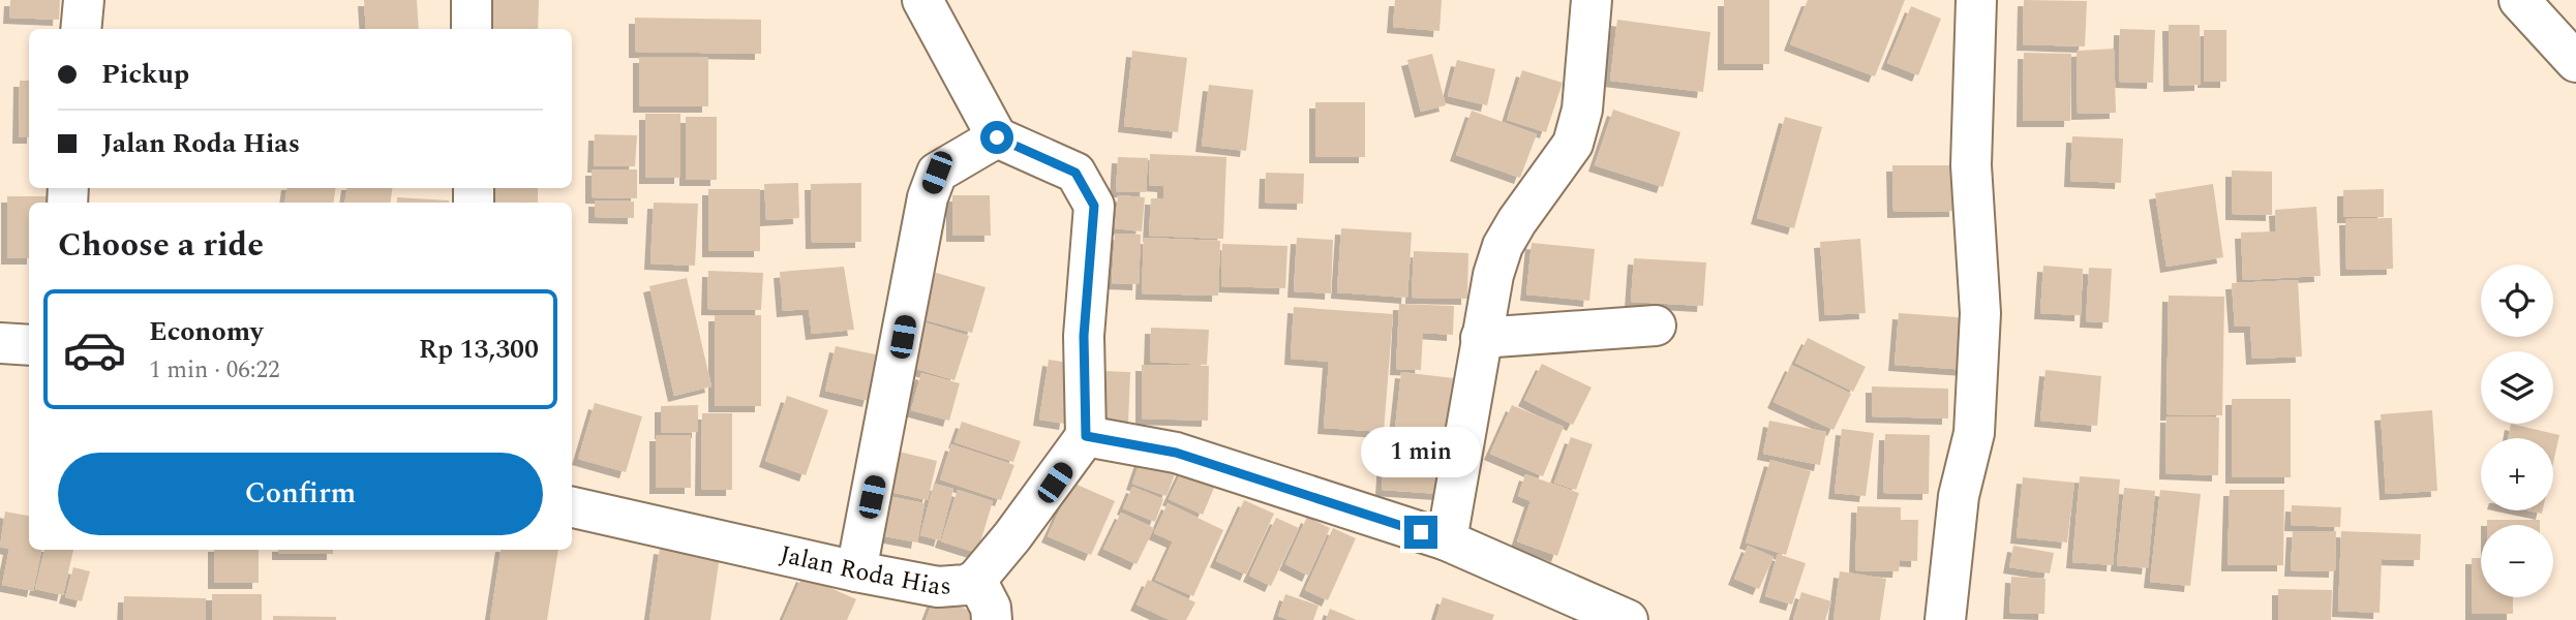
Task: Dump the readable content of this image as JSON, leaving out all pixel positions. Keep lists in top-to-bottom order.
{
  "streets": {
    "street": ["Jalan Roda Hias"]
  },
  "page": {
    "banner": ["Pickup", "Jalan Roda Hias"],
    "heading": "Choose a ride",
    "map_buttons": ["+", "−"],
    "list": [
      {
        "name": "Economy",
        "note": "1 min · 06:22",
        "value": "Rp 13,300"
      }
    ],
    "bubble": "1 min",
    "buttons": "Confirm"
  }
}
